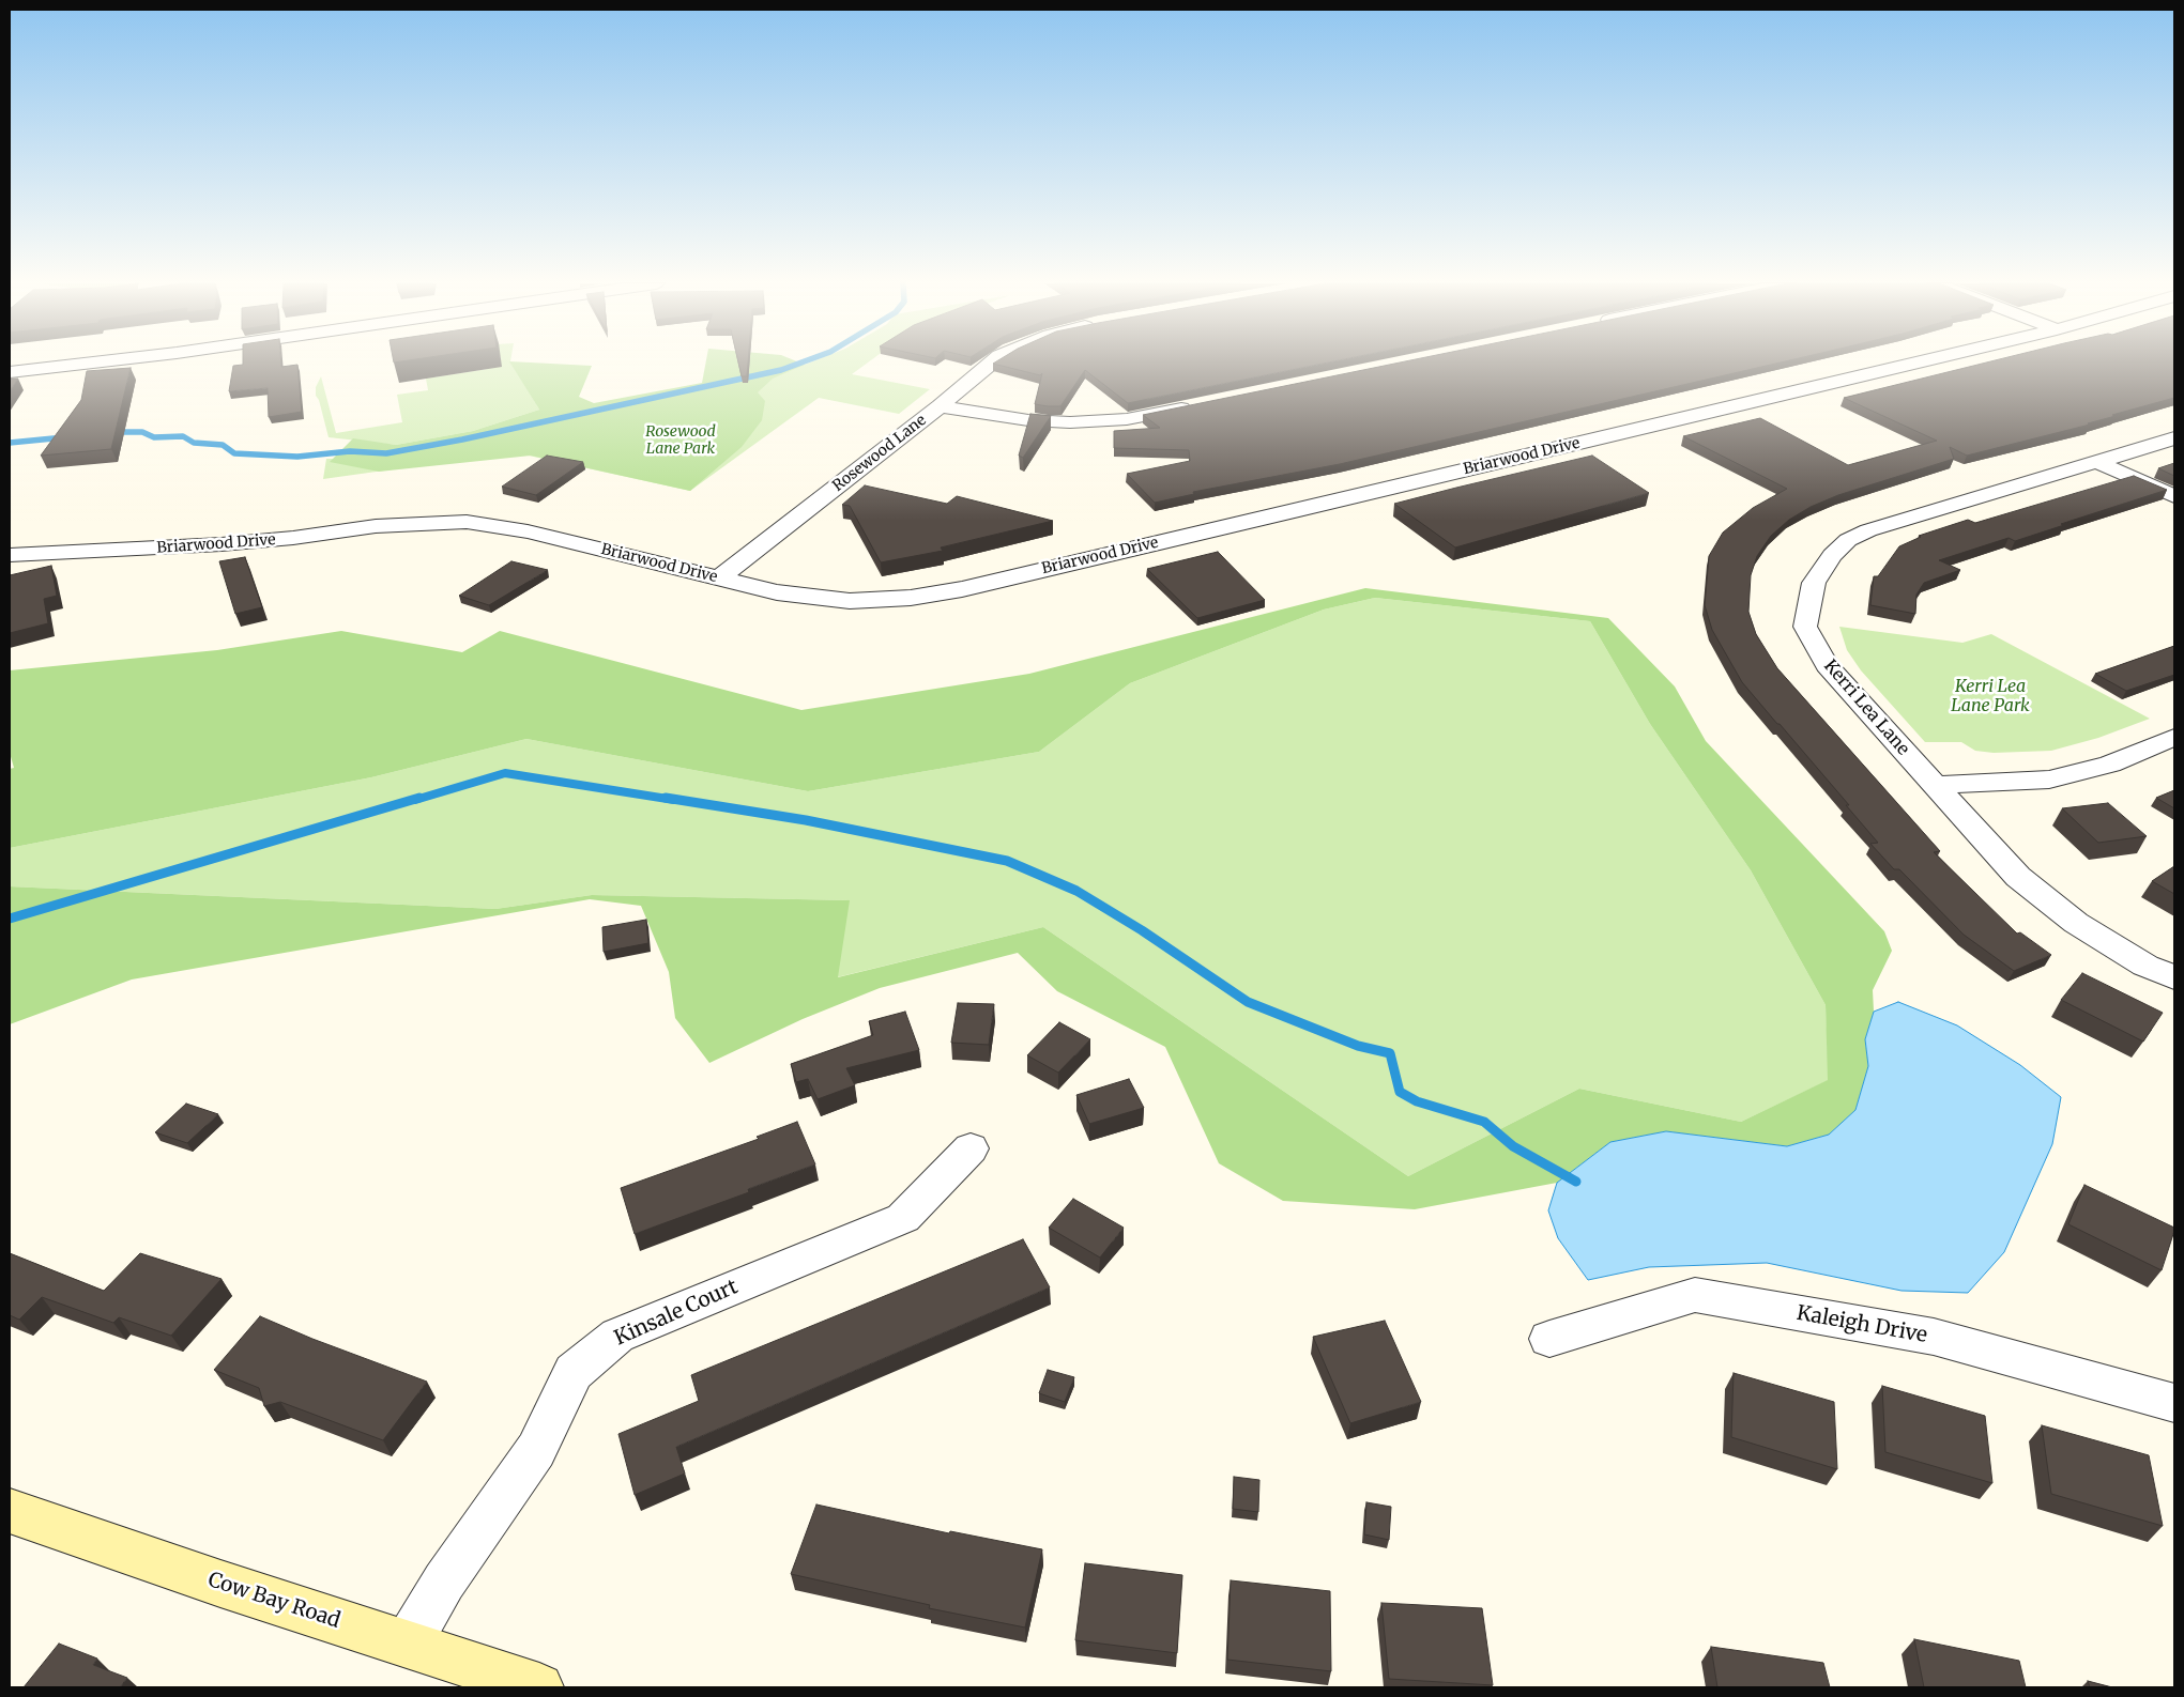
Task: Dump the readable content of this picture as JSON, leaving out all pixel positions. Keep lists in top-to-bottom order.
{
  "streets": {
    "main road": ["Cow Bay Road"],
    "street": [
      "Rosewood Lane",
      "Briarwood Drive",
      "Kerri Lea Lane",
      "Kinsale Court",
      "Kaleigh Drive"
    ]
  },
  "crossings": [
    ["Rosewood Lane", "Briarwood Drive"],
    ["Kinsale Court", "Cow Bay Road"]
  ],
  "parks": ["Rosewood Lane Park", "Kerri Lea Lane Park"]
}
